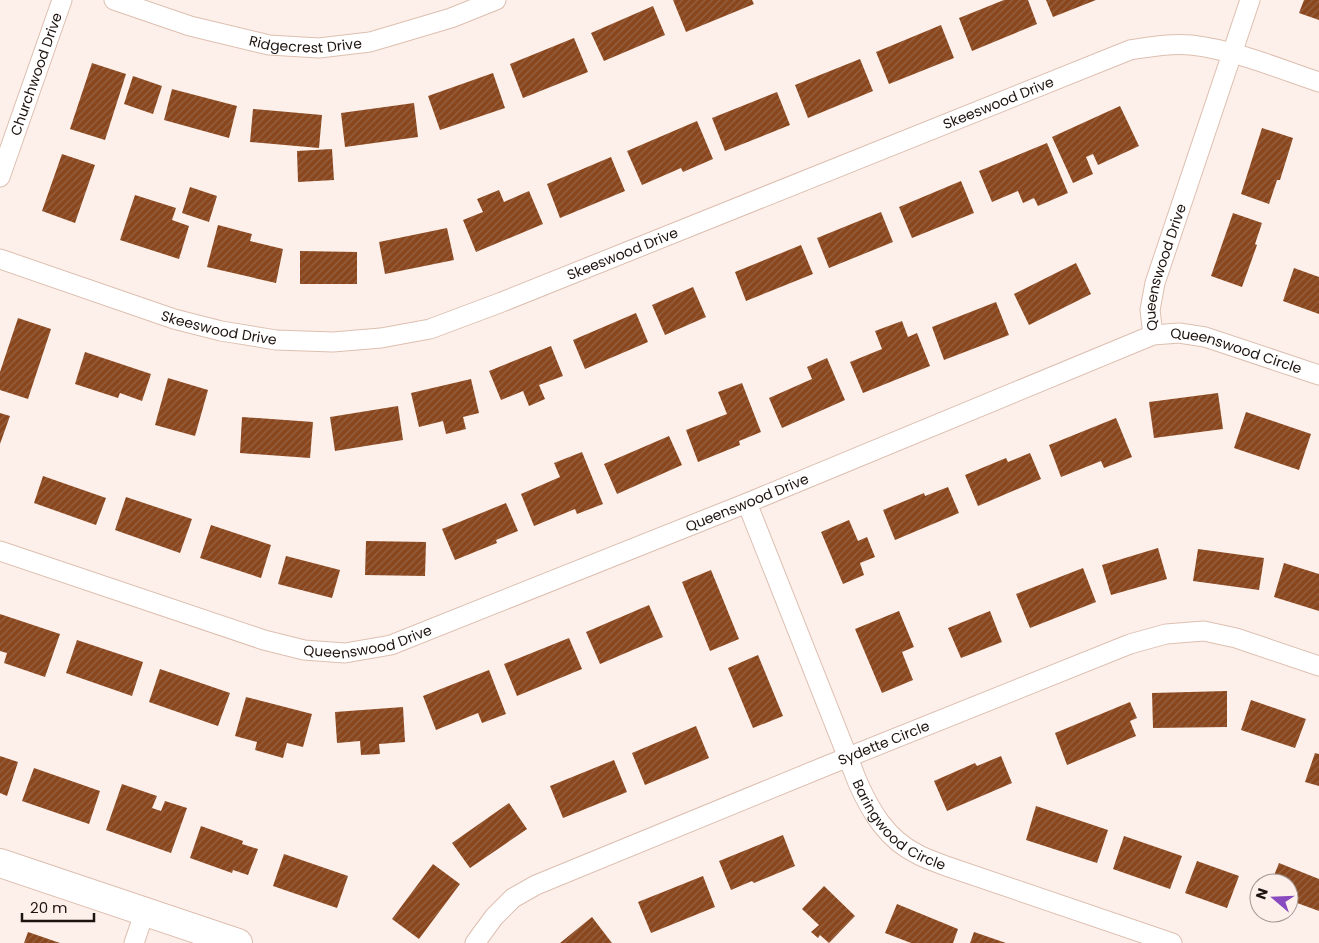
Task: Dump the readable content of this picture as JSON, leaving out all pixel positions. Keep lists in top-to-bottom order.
{
  "streets": {
    "street": [
      "Ridgecrest Drive",
      "Churchwood Drive",
      "Skeeswood Drive",
      "Queenswood Drive",
      "Queenswood Circle",
      "Sydette Circle",
      "Baringwood Circle"
    ]
  },
  "crossings": [
    ["Skeeswood Drive", "Queenswood Drive"],
    ["Queenswood Drive", "Queenswood Circle"],
    ["Queenswood Drive", "Baringwood Circle"],
    ["Sydette Circle", "Baringwood Circle"]
  ],
  "scale_bar": "20 m",
  "north": "left"
}
